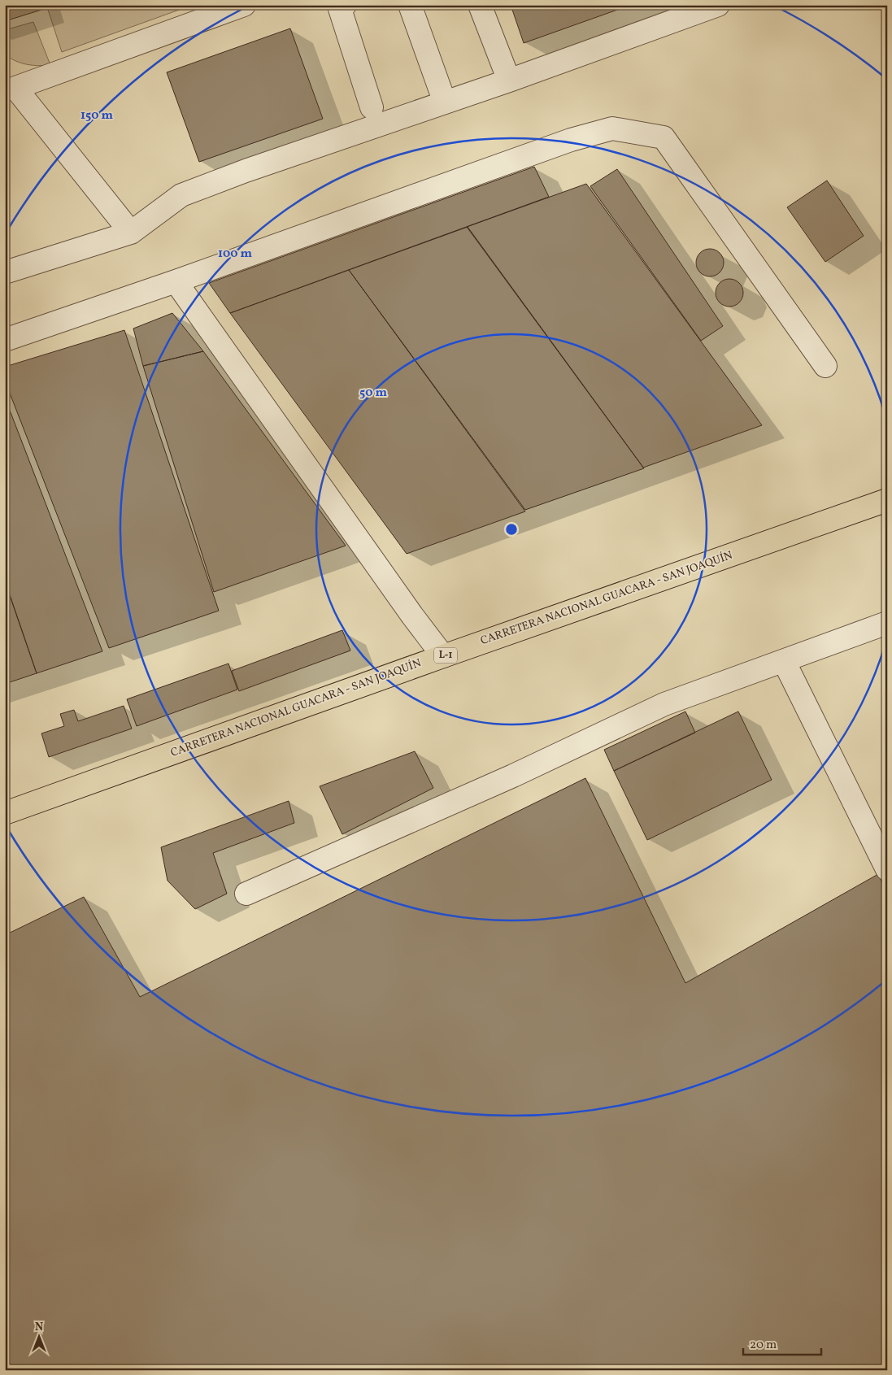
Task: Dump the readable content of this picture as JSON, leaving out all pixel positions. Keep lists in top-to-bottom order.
{
  "streets": {
    "main road": ["CARRETERA NACIONAL GUACARA - SAN JOAQUÍN", "L-1"]
  },
  "scale_bar": "20 m",
  "north": "top",
  "rings": ["150 m", "100 m", "50 m"]
}
